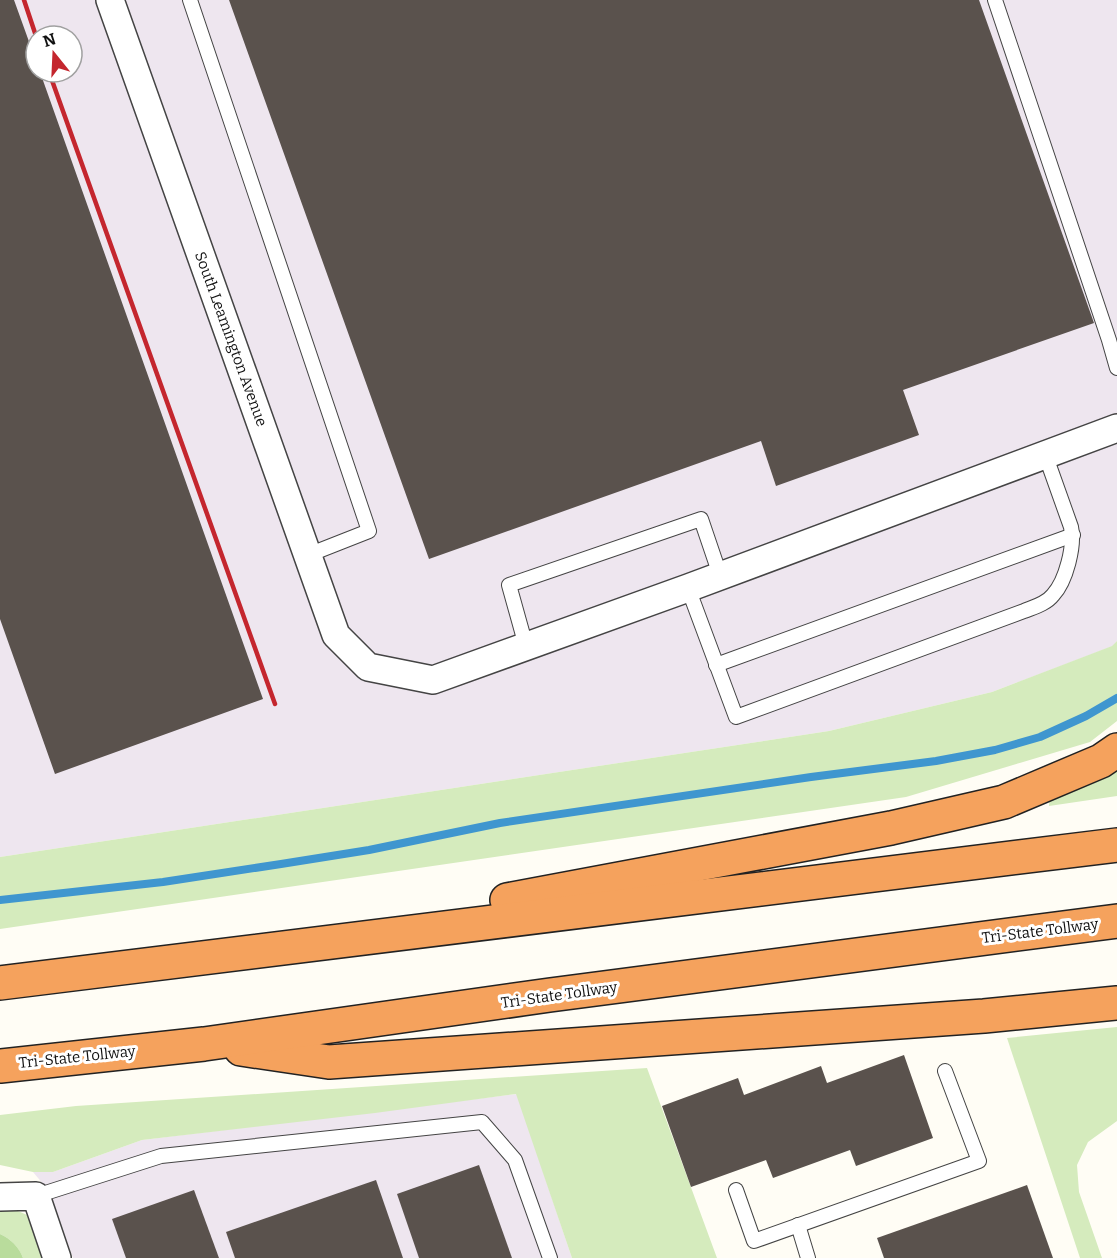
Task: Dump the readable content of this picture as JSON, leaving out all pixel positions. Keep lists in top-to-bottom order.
{
  "streets": {
    "highway": ["Tri-State Tollway"],
    "street": ["South Leamington Avenue"]
  },
  "north": "top"
}
